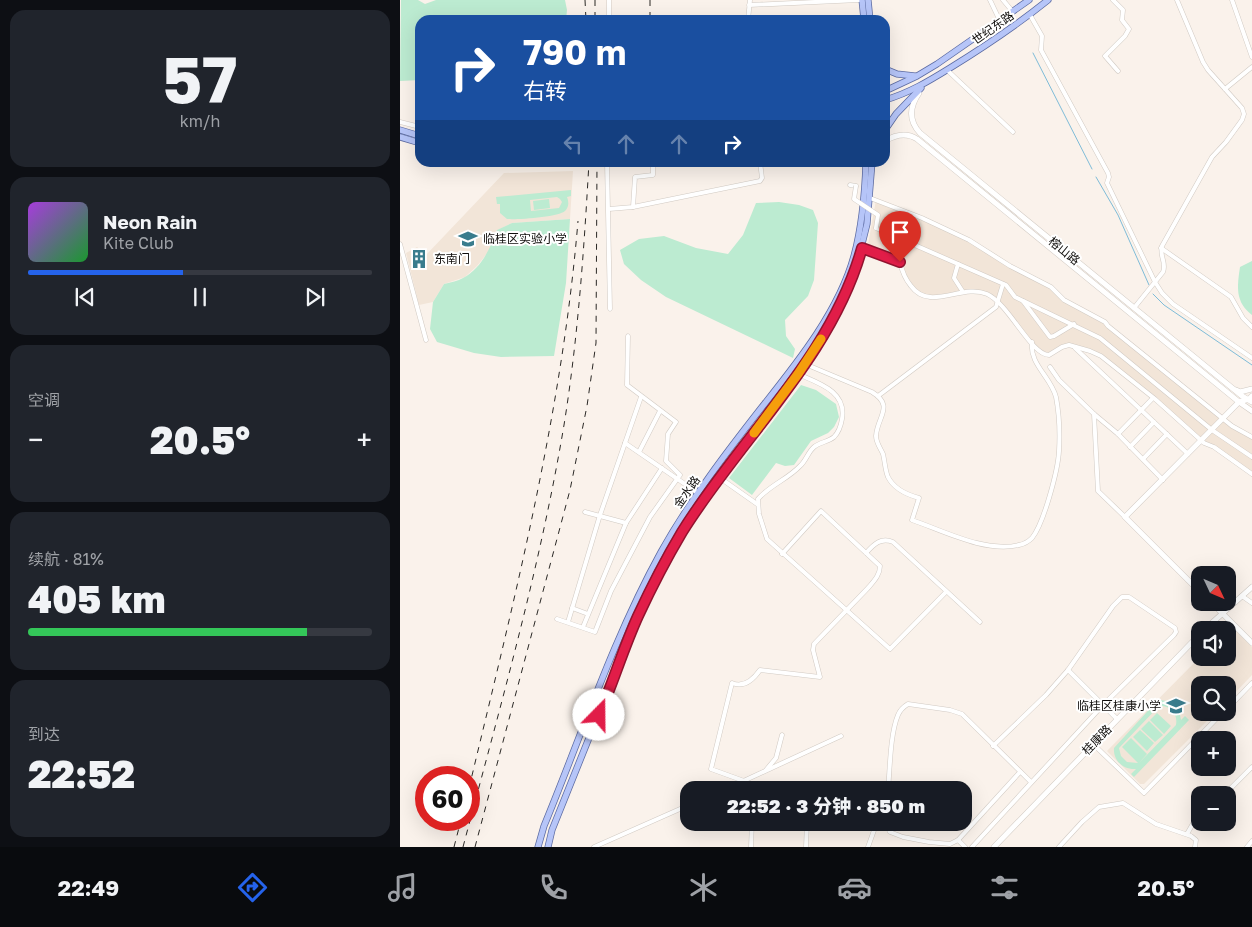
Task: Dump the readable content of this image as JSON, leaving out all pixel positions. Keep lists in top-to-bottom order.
{
  "streets": {
    "main road": [
      "世纪东路",
      "榕山路",
      "金水路",
      "桂康路"
    ]
  },
  "crossings": [
    ["世纪东路", "榕山路"]
  ],
  "places": {
    "school or university": ["临桂区实验小学", "临桂区桂康小学"],
    "building": ["东南门"]
  },
  "north": "bottom right",
  "page": {
    "tile": [
      ["57", "km/h"],
      "空调",
      ["续航 · 81%", "405 km"],
      ["到达", "22:52"]
    ],
    "turn": ["790 m", "右转"],
    "song": ["Neon Rain", "Kite Club"],
    "heat": ["−", "20.5°", "+"],
    "map_buttons": ["+", "−"],
    "limit": "60",
    "trip": "22:52 · 3 分钟 · 850 m",
    "tabs": ["22:49", "20.5°"]
  }
}
